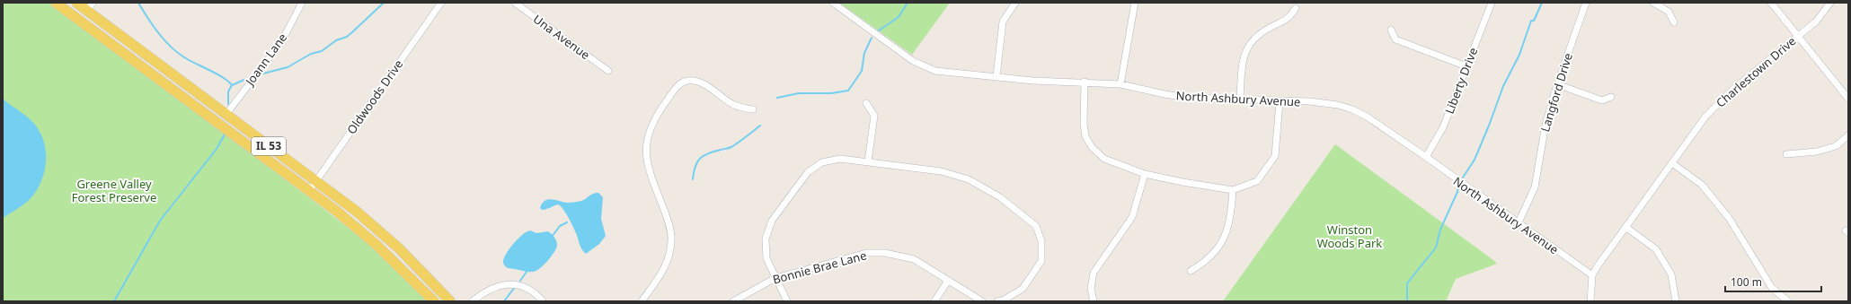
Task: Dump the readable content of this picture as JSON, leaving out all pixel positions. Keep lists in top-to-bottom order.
{
  "streets": {
    "main road": ["IL 53"],
    "street": [
      "Una Avenue",
      "Joann Lane",
      "Charlestown Drive",
      "Liberty Drive",
      "Langford Drive",
      "Oldwoods Drive",
      "North Ashbury Avenue",
      "Bonnie Brae Lane"
    ]
  },
  "crossings": [
    ["Joann Lane", "IL 53"],
    ["Liberty Drive", "North Ashbury Avenue"],
    ["Langford Drive", "North Ashbury Avenue"],
    ["Oldwoods Drive", "IL 53"]
  ],
  "parks": ["Greene Valley Forest Preserve", "Winston Woods Park"],
  "scale_bar": "100 m"
}
